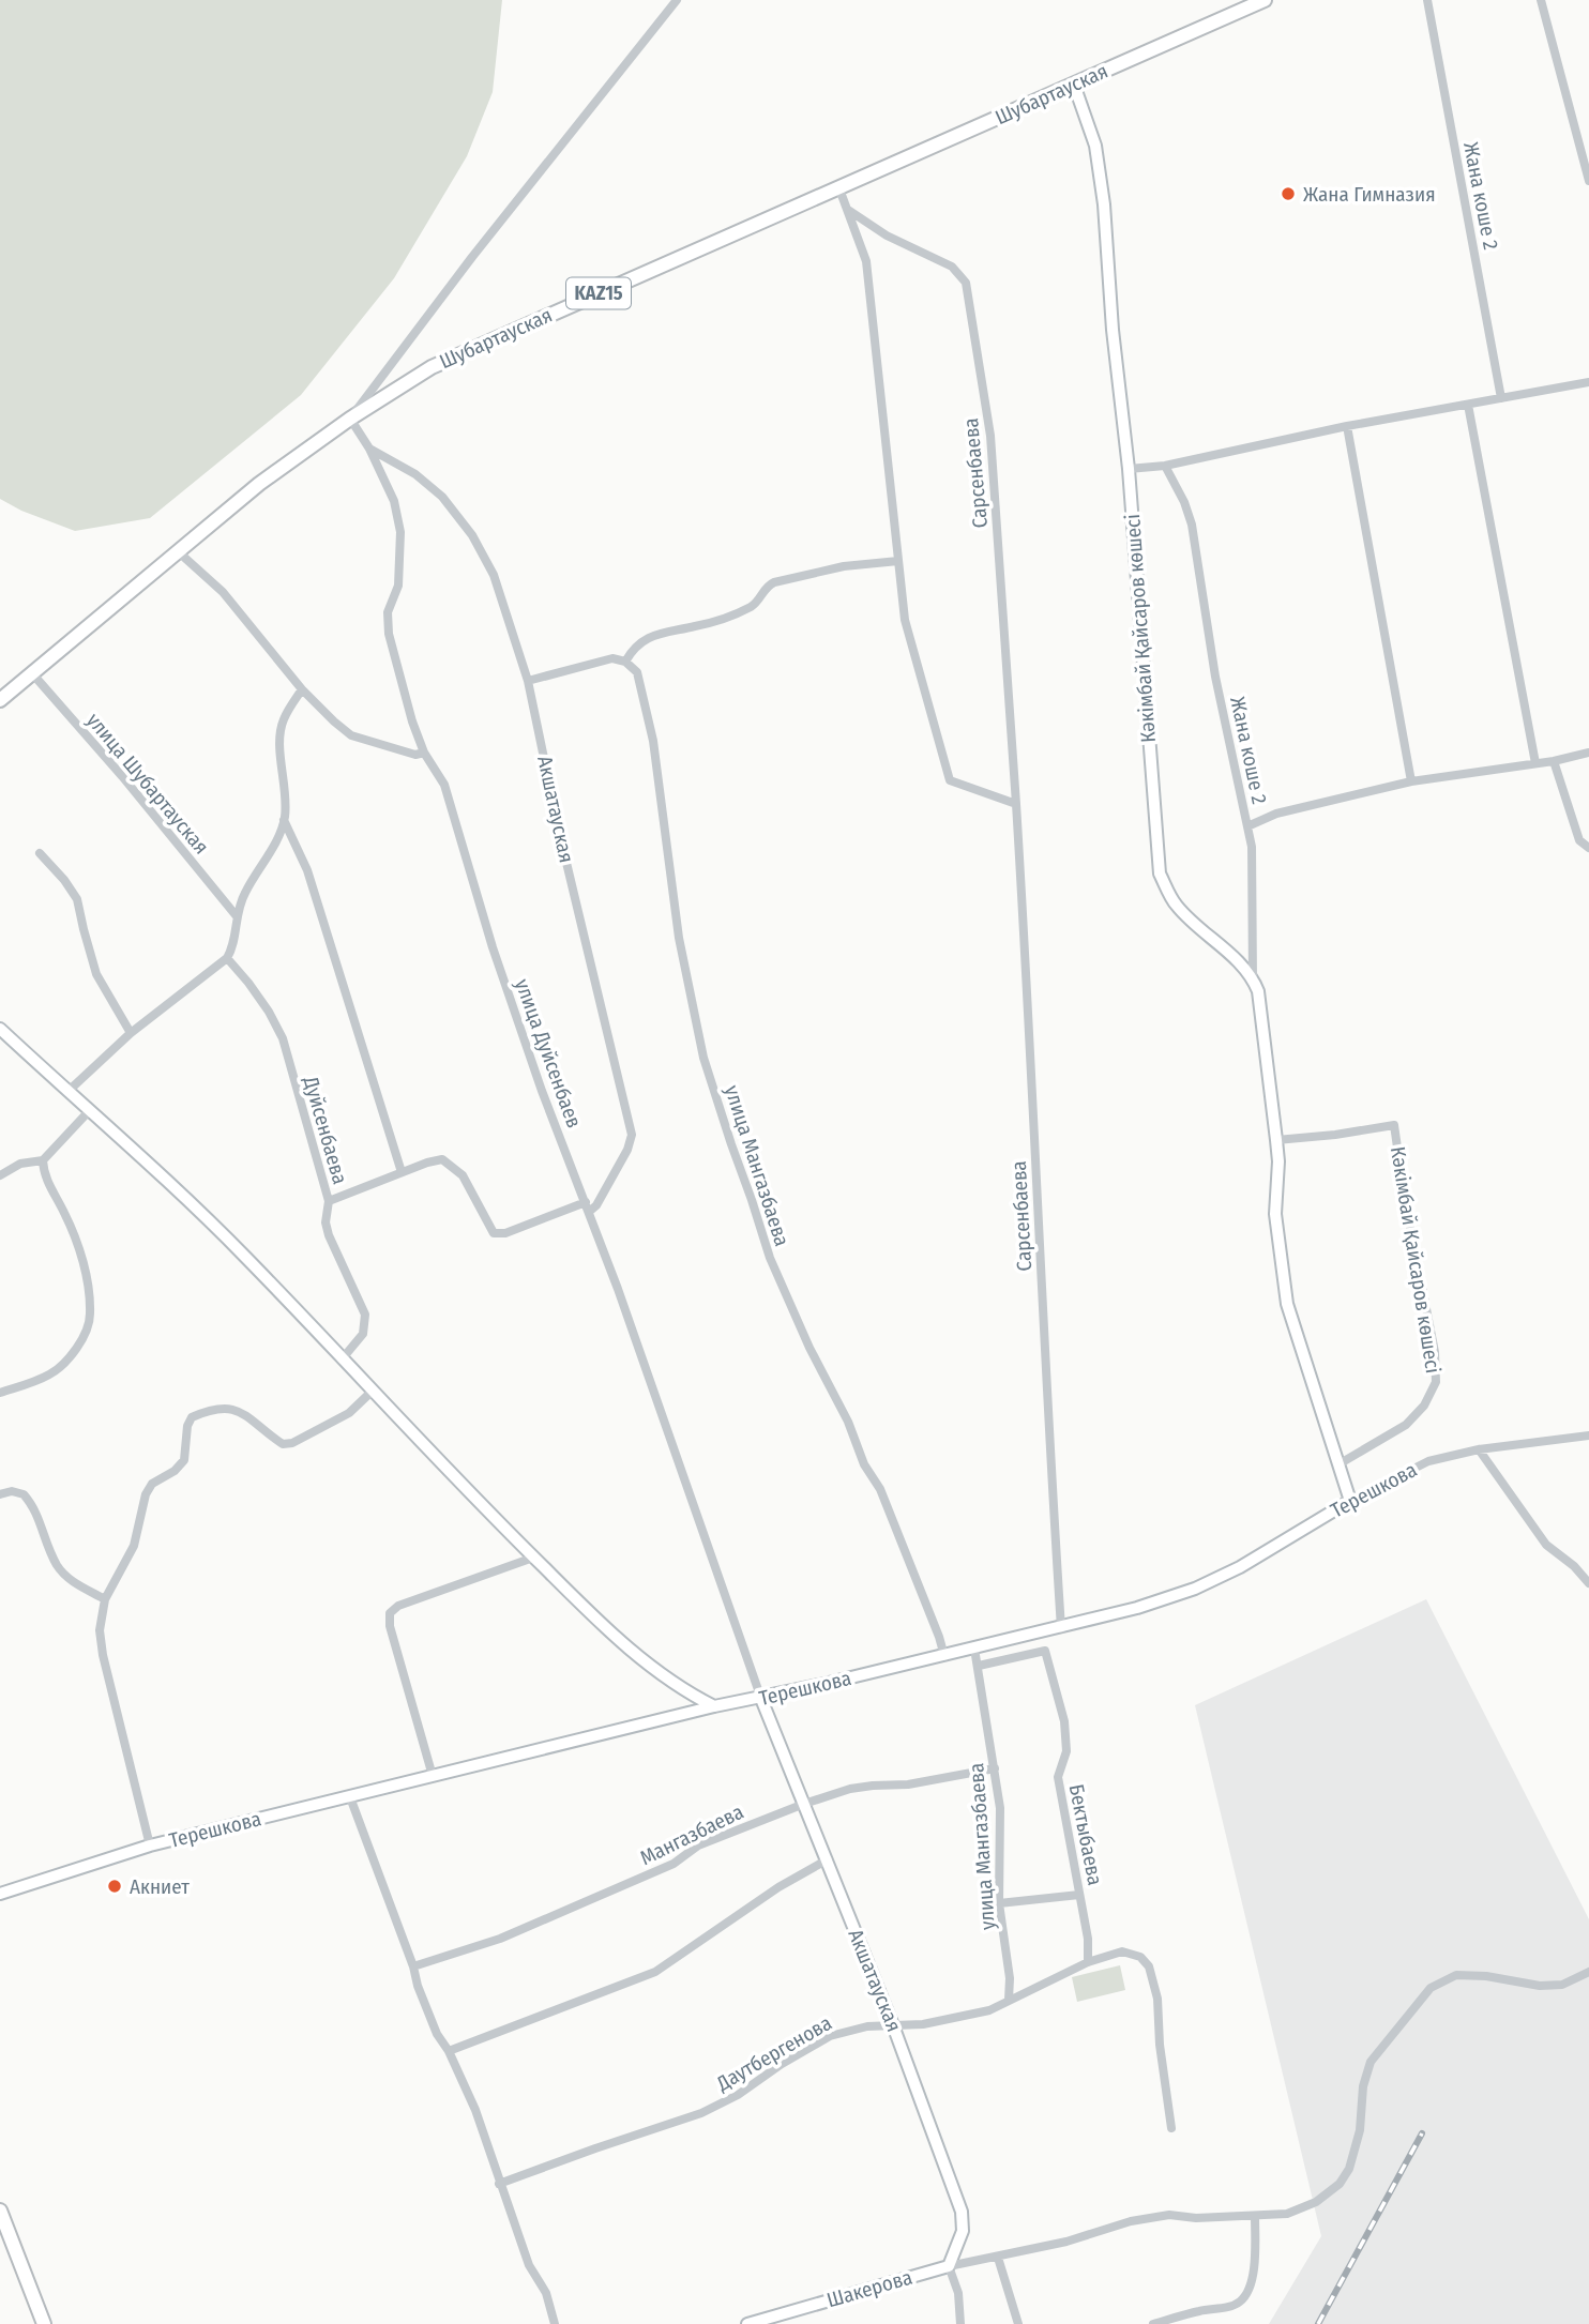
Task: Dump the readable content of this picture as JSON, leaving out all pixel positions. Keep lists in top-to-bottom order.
{
  "streets": {
    "main road": ["Шубартауская", "KAZ15"],
    "street": [
      "Жана коше 2",
      "Сарсенбаева",
      "Кәкімбай Қайсаров көшесі",
      "улица Шубартауская",
      "Акшатауская",
      "улица Дуйсенбаев",
      "Дуйсенбаева",
      "улица Мангазбаева",
      "Терешкова",
      "Мангазбаева",
      "Бектыбаева",
      "Даутбергенова",
      "Шакерова"
    ]
  },
  "crossings": [
    ["Шубартауская", "Кәкімбай Қайсаров көшесі"],
    ["Шубартауская", "улица Шубартауская"],
    ["Шубартауская", "улица Дуйсенбаев"],
    ["Жана коше 2", "Кәкімбай Қайсаров көшесі"],
    ["Сарсенбаева", "Терешкова"],
    ["Кәкімбай Қайсаров көшесі", "Терешкова"],
    ["Акшатауская", "улица Дуйсенбаев"],
    ["Акшатауская", "Терешкова"],
    ["Акшатауская", "Мангазбаева"],
    ["Акшатауская", "Даутбергенова"],
    ["Акшатауская", "Шакерова"],
    ["улица Дуйсенбаев", "Терешкова"],
    ["улица Мангазбаева", "Терешкова"],
    ["улица Мангазбаева", "Мангазбаева"],
    ["улица Мангазбаева", "Бектыбаева"],
    ["улица Мангазбаева", "Даутбергенова"],
    ["Бектыбаева", "Даутбергенова"]
  ],
  "places": ["Жана Гимназия", "Акниет"]
}
